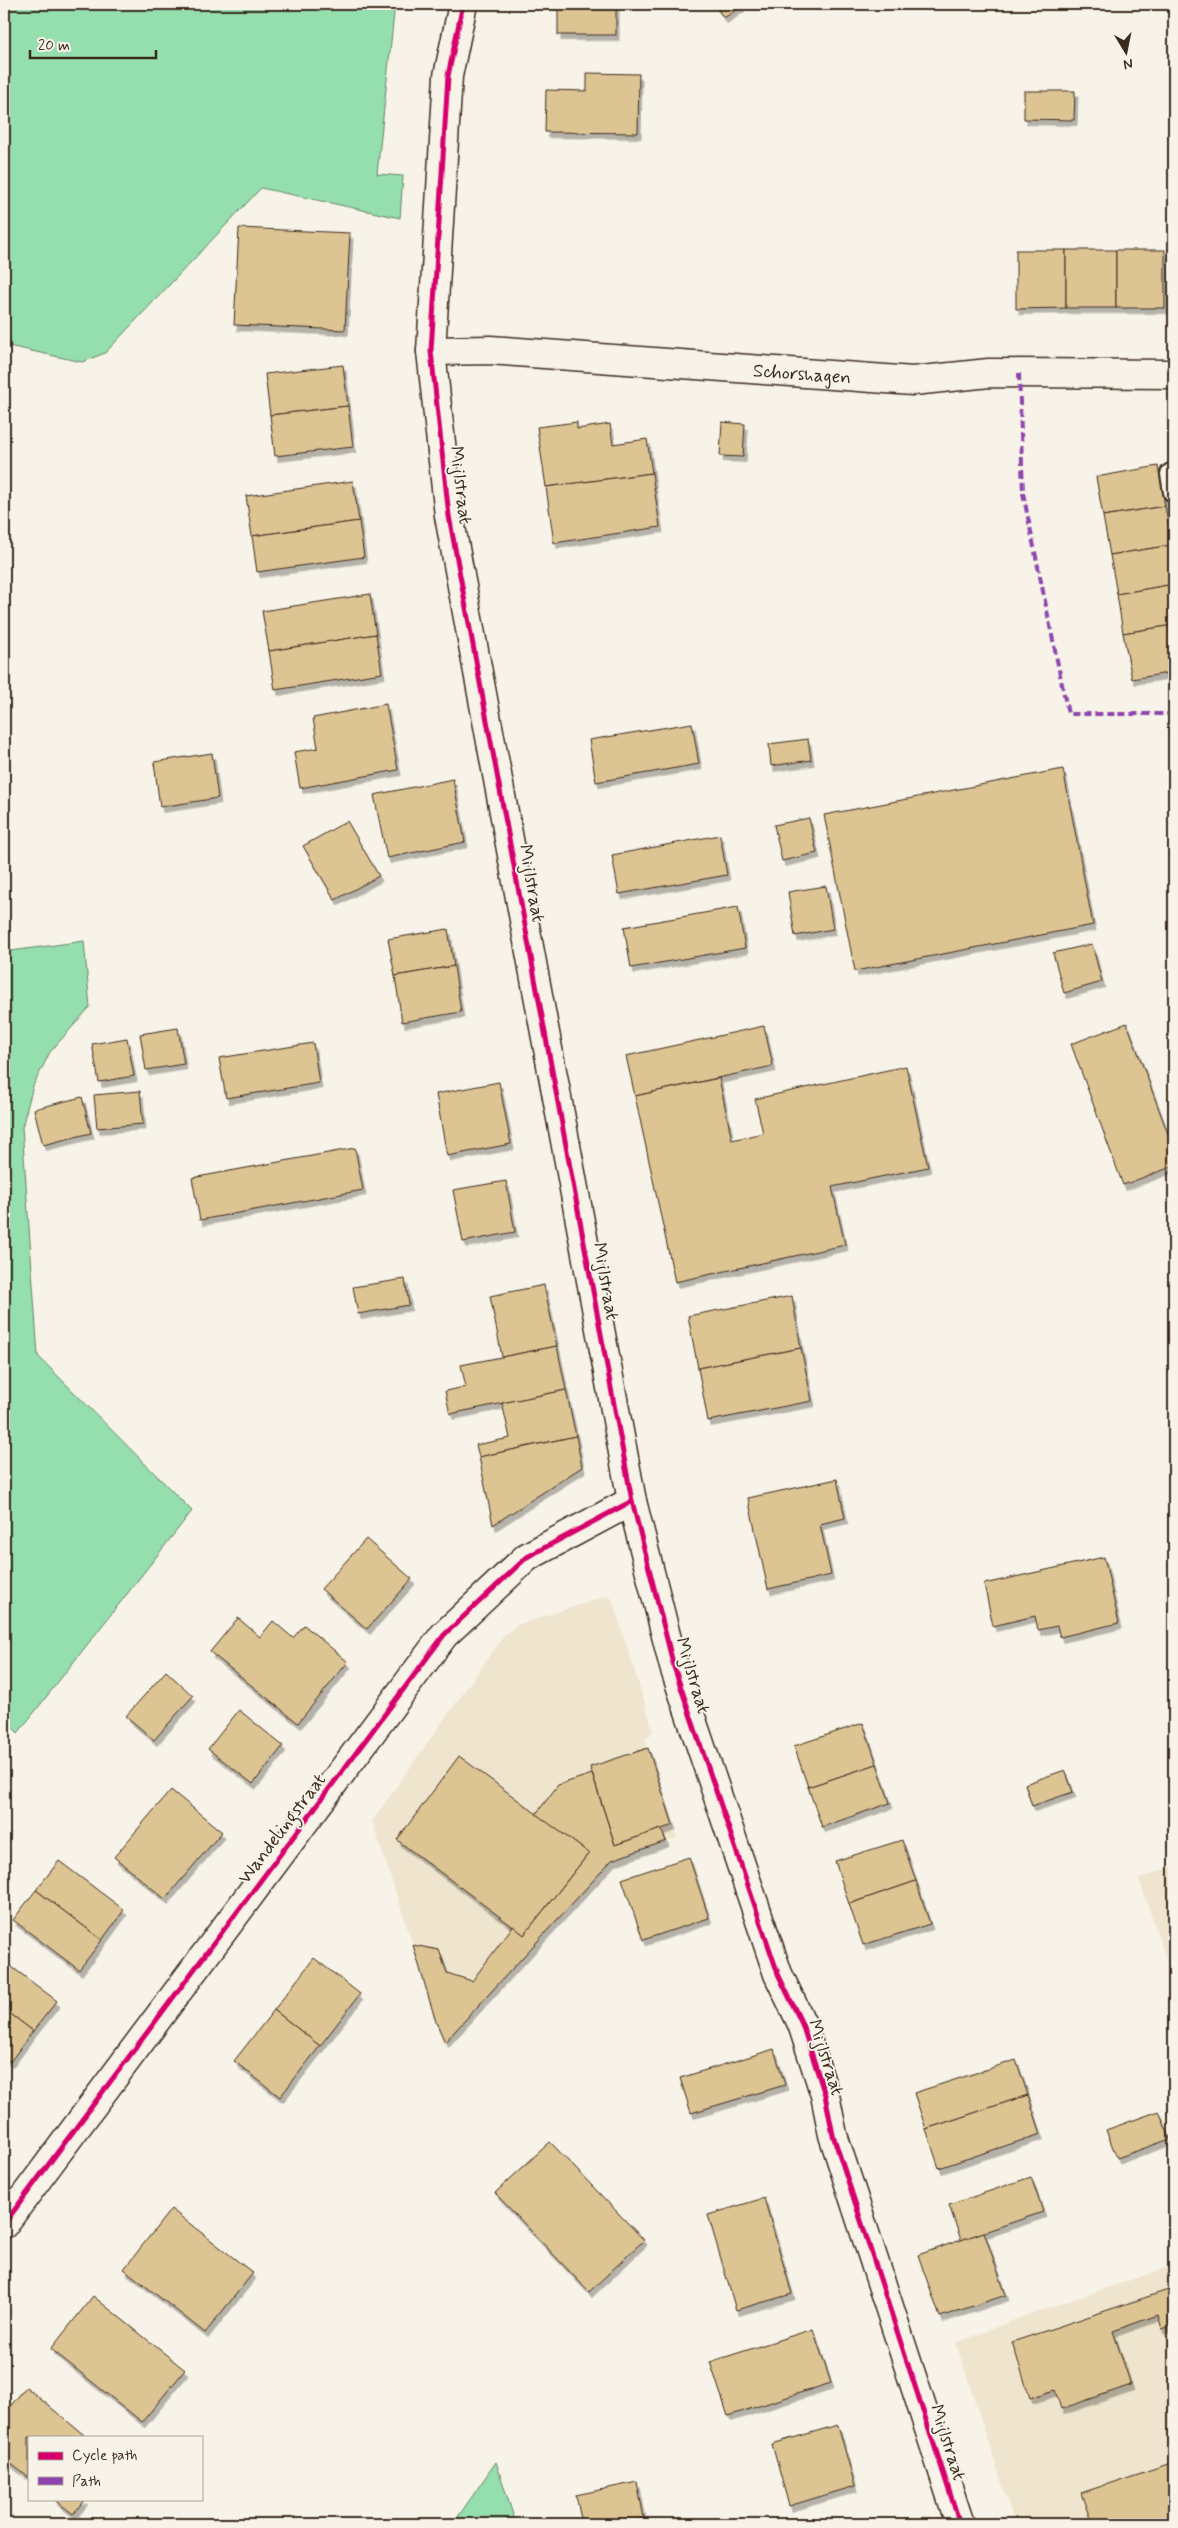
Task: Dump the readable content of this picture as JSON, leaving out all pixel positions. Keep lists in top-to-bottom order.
{
  "streets": {
    "street": ["Schorshagen", "Mijlstraat", "Wandelingstraat"]
  },
  "crossings": [
    ["Schorshagen", "Mijlstraat"],
    ["Mijlstraat", "Wandelingstraat"]
  ],
  "legend": ["Cycle path", "Path"],
  "scale_bar": "20 m",
  "north": "bottom"
}
